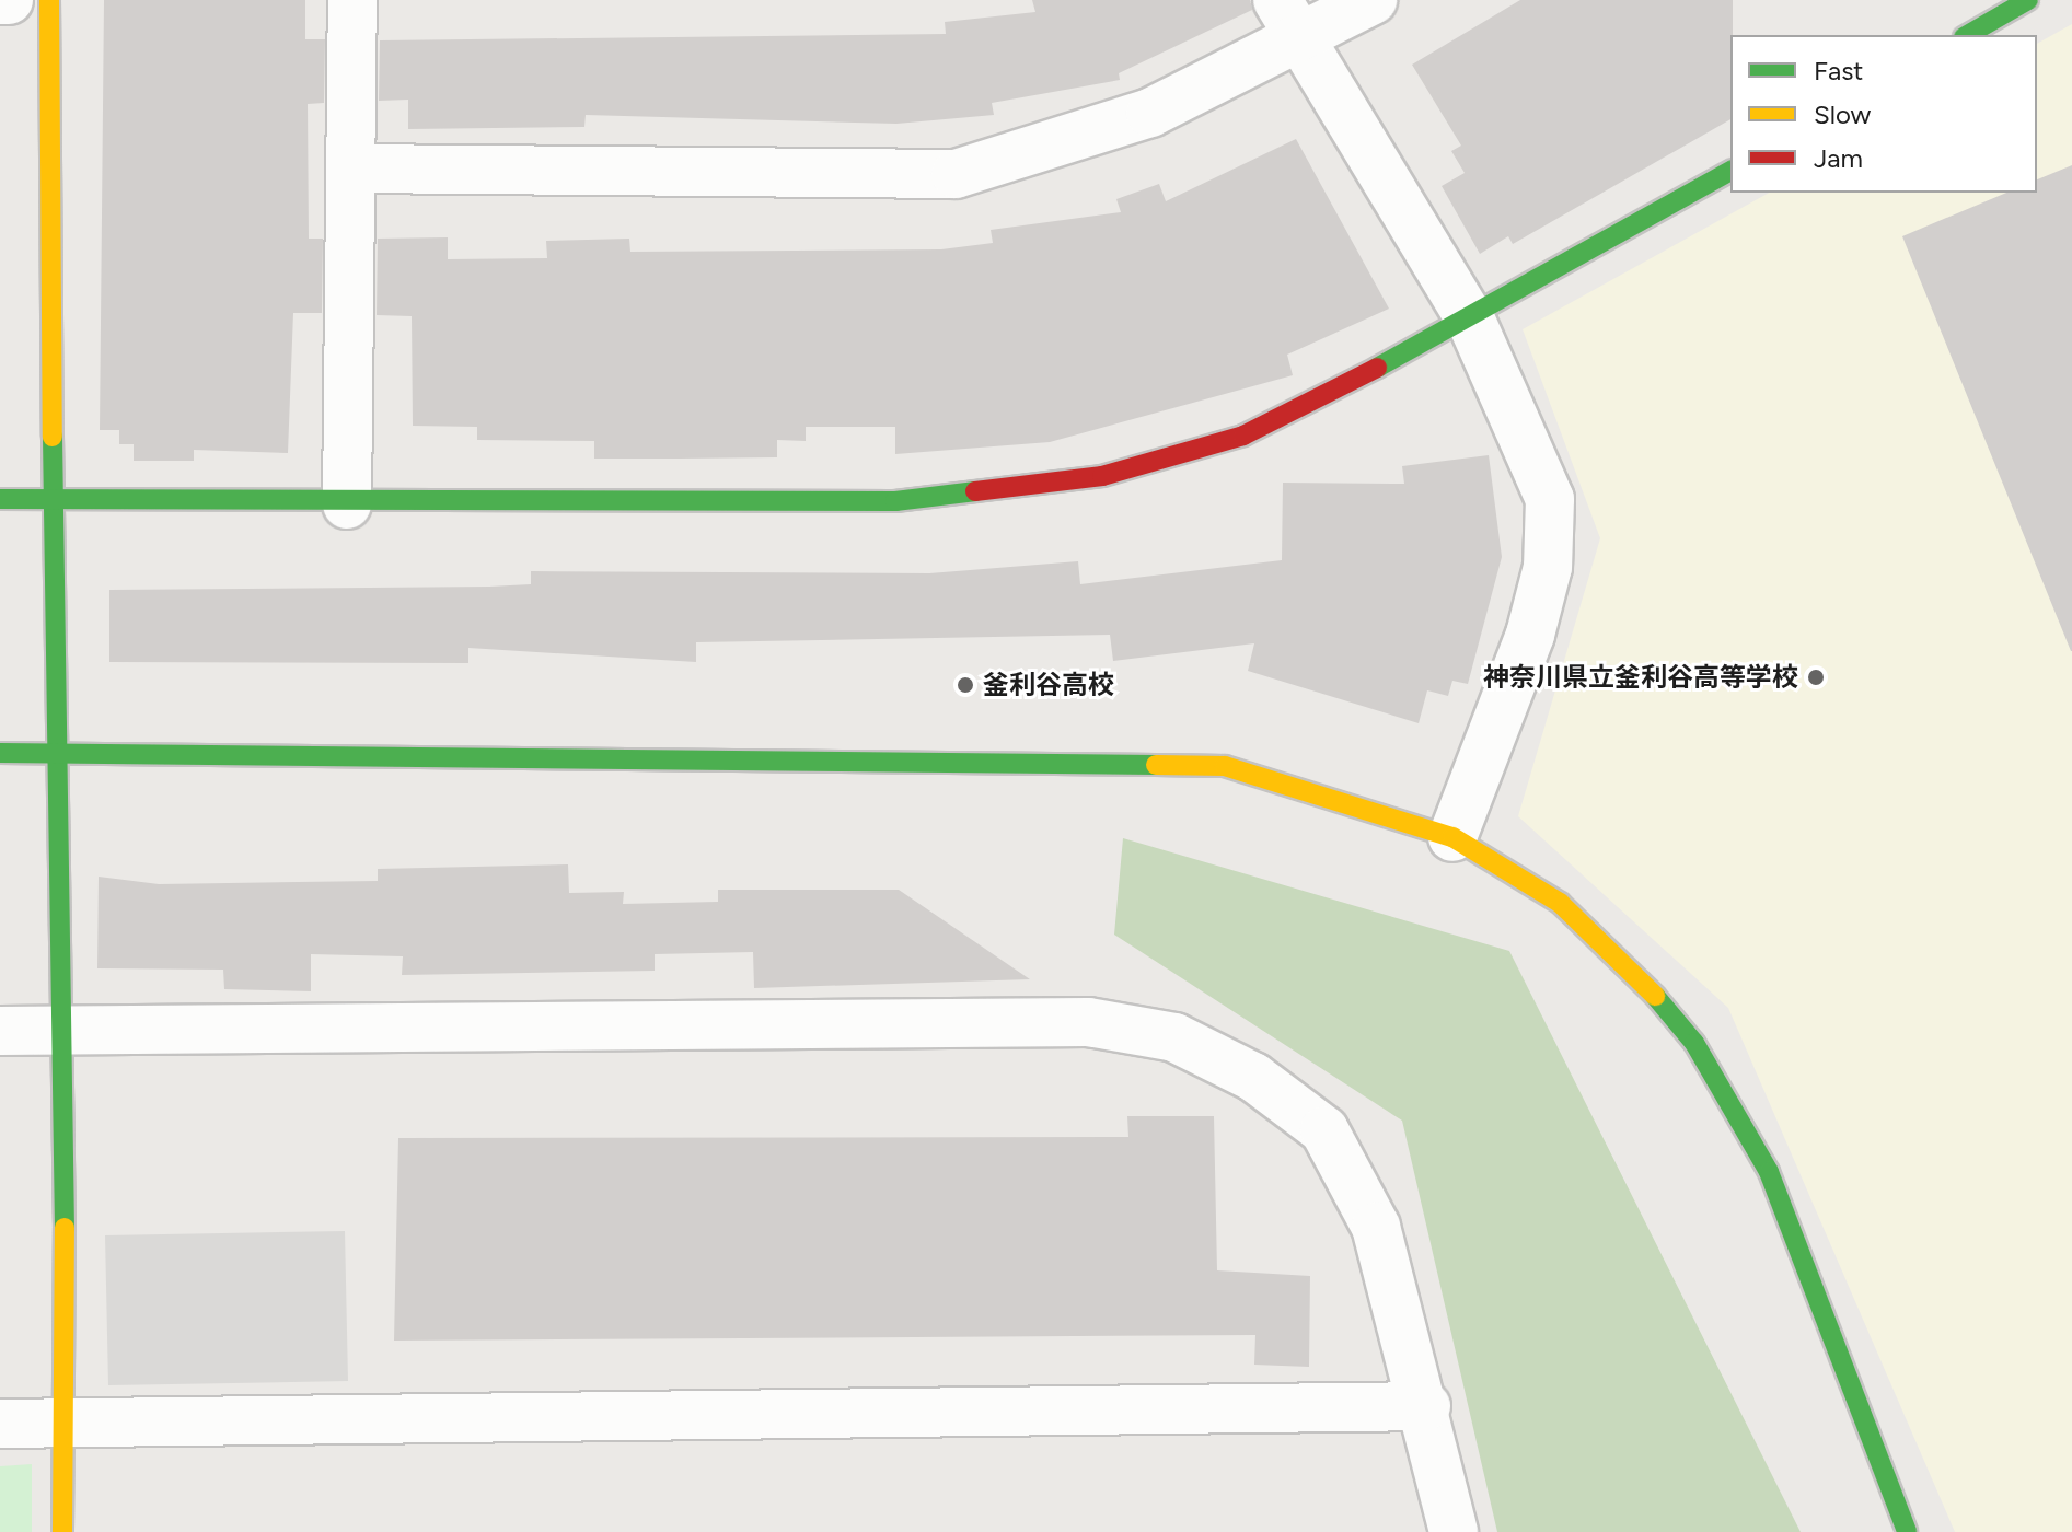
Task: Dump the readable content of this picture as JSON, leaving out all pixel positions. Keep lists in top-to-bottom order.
{
  "places": ["神奈川県立釜利谷高等学校", "釜利谷高校"],
  "legend": ["Fast", "Slow", "Jam"]
}
